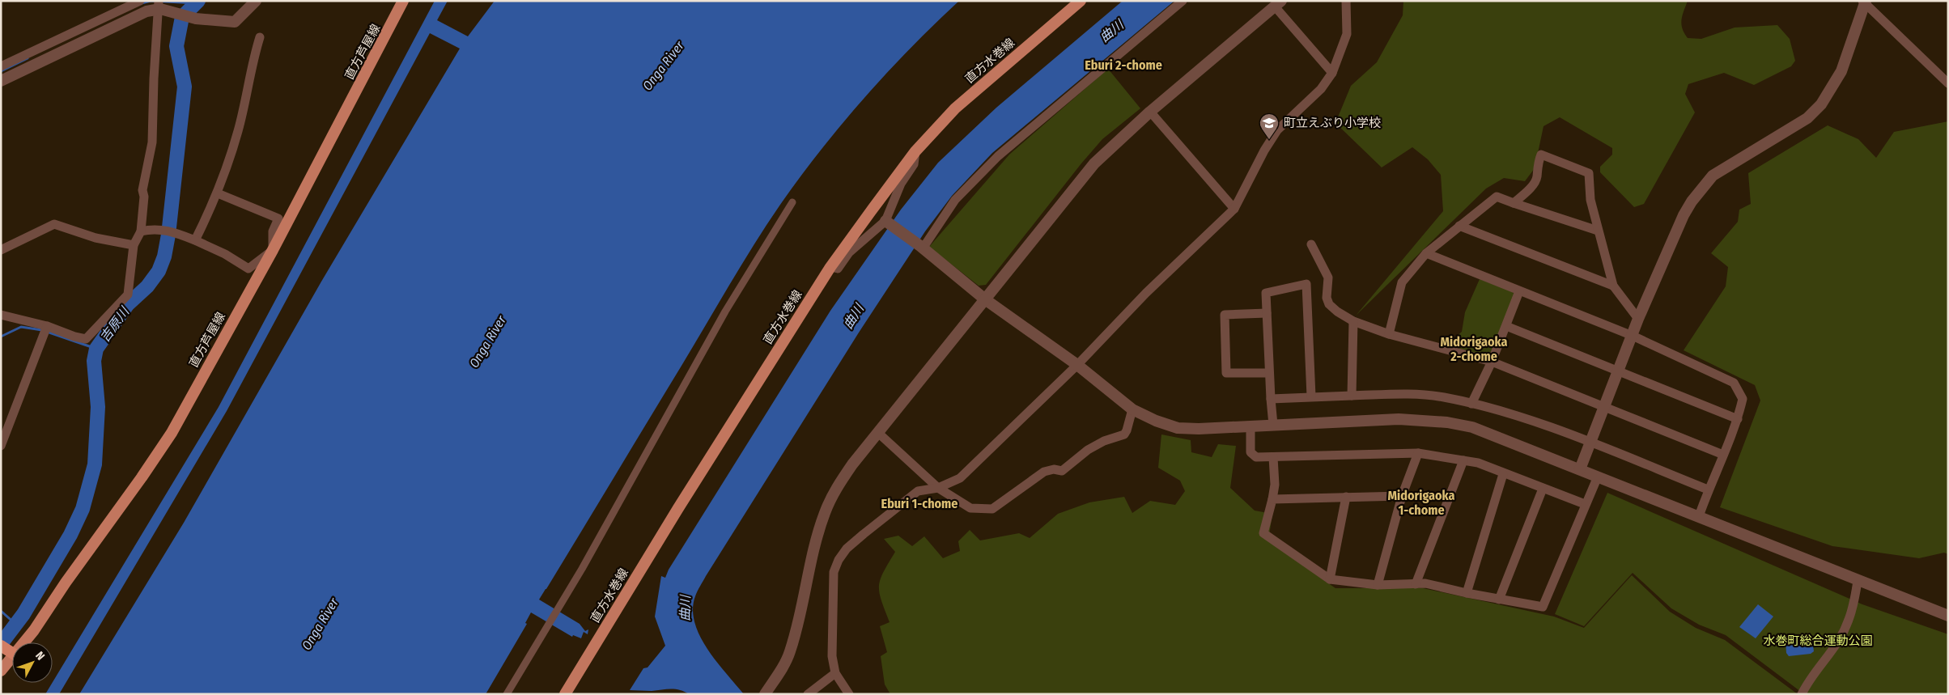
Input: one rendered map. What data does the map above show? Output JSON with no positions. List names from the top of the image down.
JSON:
{
  "streets": {
    "main road": ["直方芦屋線", "直方水巻線"]
  },
  "districts": [
    "Eburi 2-chome",
    "Midorigaoka 2-chome",
    "Midorigaoka 1-chome",
    "Eburi 1-chome"
  ],
  "water": ["曲川", "Onga River", "吉原川"],
  "parks": ["水巻町総合運動公園"],
  "places": {
    "school or university": ["町立えぶり小学校"]
  },
  "north": "top right"
}
